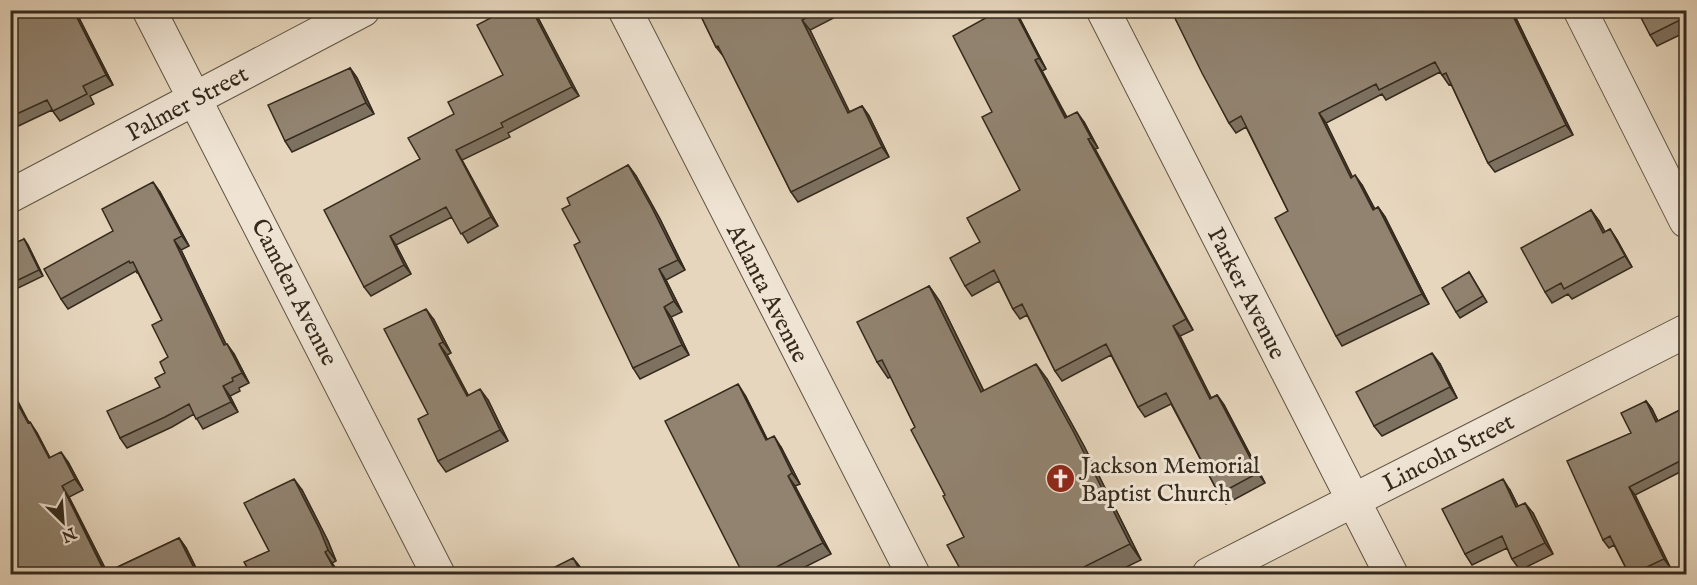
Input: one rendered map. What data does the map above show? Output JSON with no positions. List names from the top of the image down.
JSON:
{
  "streets": {
    "street": [
      "Palmer Street",
      "Camden Avenue",
      "Atlanta Avenue",
      "Parker Avenue",
      "Lincoln Street"
    ]
  },
  "crossings": [
    ["Palmer Street", "Camden Avenue"],
    ["Parker Avenue", "Lincoln Street"]
  ],
  "places": {
    "church": ["Jackson Memorial Baptist Church"]
  },
  "north": "bottom right"
}
